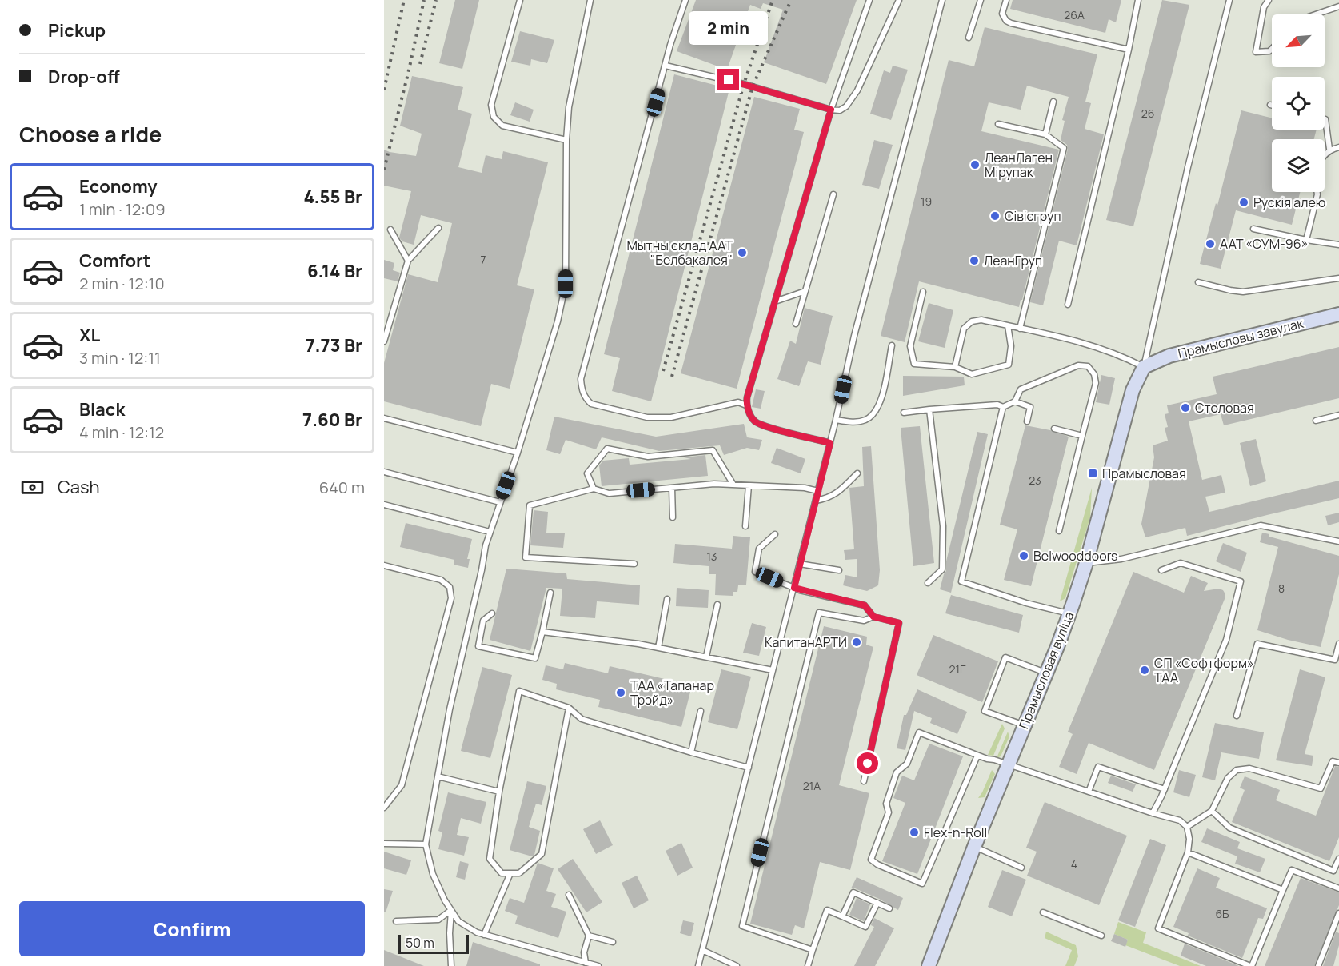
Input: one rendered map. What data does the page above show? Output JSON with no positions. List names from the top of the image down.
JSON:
{
  "streets": {
    "main road": ["Прамысловы завулак", "Прамысловая вуліца"]
  },
  "crossings": [
    ["Прамысловы завулак", "Прамысловая вуліца"]
  ],
  "places": {
    "other": [
      "ЛеанЛаген Мірупак",
      "Рускія алею",
      "Сівісгруп",
      "ААТ «СУМ-96»",
      "Мытны склад ААТ \"Белбакалея\"",
      "ЛеанГруп",
      "Столовая",
      "Belwooddoors",
      "КапитанАРТИ",
      "СП «Софтформ» ТАА",
      "ТАА «Тапанар Трэйд»",
      "Flex-n-Roll"
    ],
    "transit": ["Прамысловая"]
  },
  "house_numbers": [
    "26А",
    "26",
    "19",
    "7",
    "23",
    "13",
    "8",
    "21Г",
    "21А",
    "4",
    "6Б"
  ],
  "scale_bar": "50 m",
  "north": "bottom left",
  "page": {
    "banner": ["Pickup", "Drop-off"],
    "bubble": "2 min",
    "heading": "Choose a ride",
    "list": [
      {
        "name": "Economy",
        "note": "1 min · 12:09",
        "value": "4.55 Br"
      },
      {
        "name": "Comfort",
        "note": "2 min · 12:10",
        "value": "6.14 Br"
      },
      {
        "name": "XL",
        "note": "3 min · 12:11",
        "value": "7.73 Br"
      },
      {
        "name": "Black",
        "note": "4 min · 12:12",
        "value": "7.60 Br"
      }
    ],
    "pay": ["Cash", "640 m"],
    "buttons": "Confirm",
    "scale": "50 m"
  }
}
